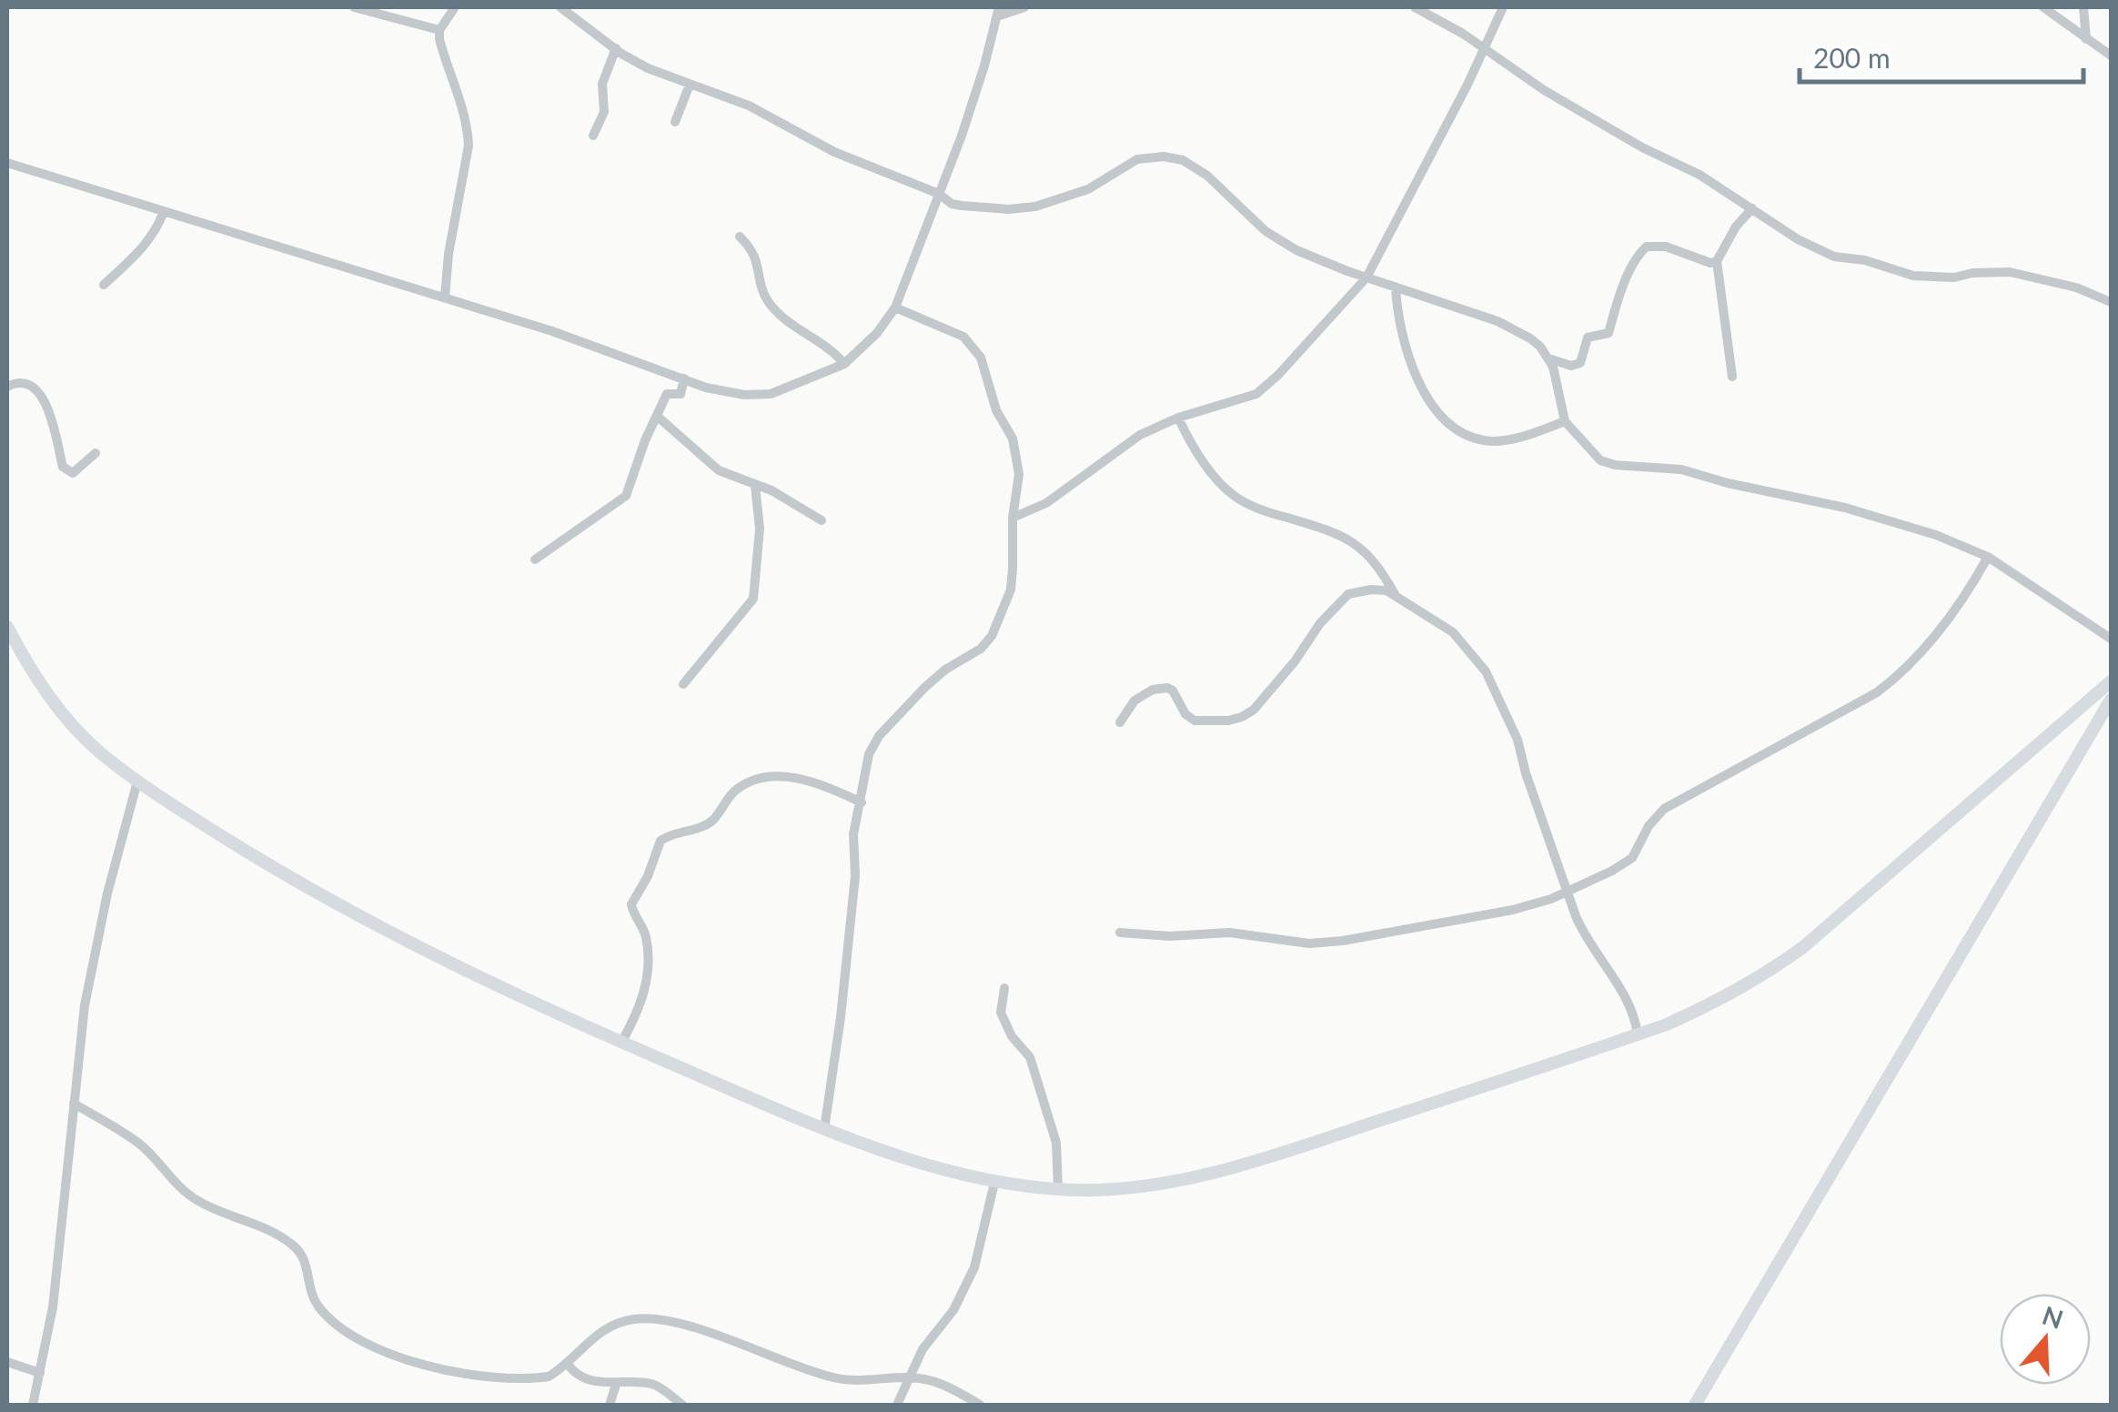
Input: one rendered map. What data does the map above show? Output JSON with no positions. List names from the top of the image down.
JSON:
{
  "scale_bar": "200 m",
  "north": "top"
}
